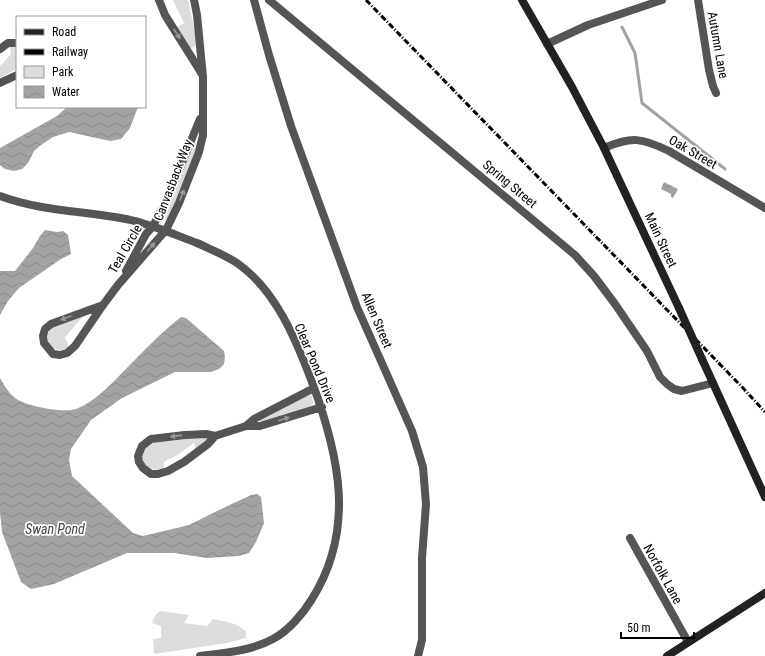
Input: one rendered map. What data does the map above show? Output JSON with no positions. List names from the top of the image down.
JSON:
{
  "streets": {
    "main road": ["Main Street"],
    "street": [
      "Autumn Lane",
      "Oak Street",
      "Canvasback Way",
      "Spring Street",
      "Teal Circle",
      "Allen Street",
      "Clear Pond Drive",
      "Norfolk Lane"
    ]
  },
  "crossings": [
    ["Oak Street", "Main Street"],
    ["Canvasback Way", "Teal Circle"],
    ["Canvasback Way", "Clear Pond Drive"],
    ["Spring Street", "Main Street"],
    ["Teal Circle", "Clear Pond Drive"]
  ],
  "water": ["Swan Pond"],
  "legend": [
    "Road",
    "Railway",
    "Park",
    "Water"
  ],
  "scale_bar": "50 m"
}
